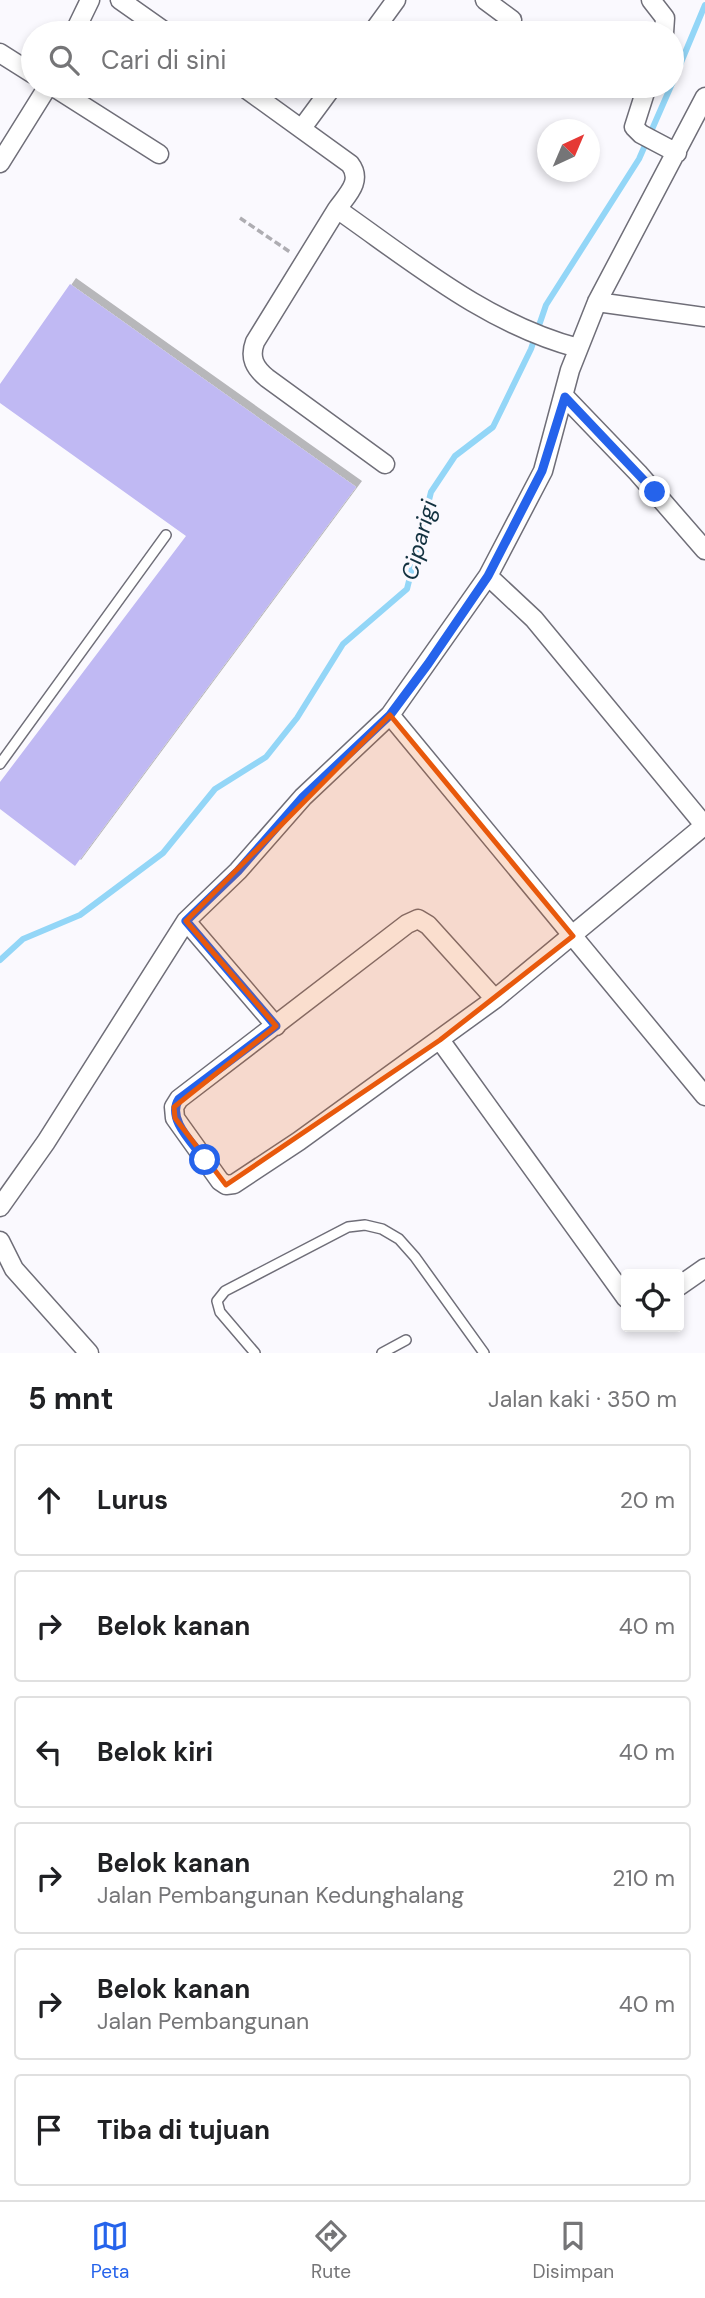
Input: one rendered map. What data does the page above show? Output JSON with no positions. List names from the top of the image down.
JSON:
{
  "water": ["Ciparigi"],
  "north": "top right",
  "page": {
    "search": "Cari di sini",
    "heading": ["5 mnt", "Jalan kaki · 350 m"],
    "list": [
      ["Lurus", "20 m"],
      ["Belok kanan", "40 m"],
      ["Belok kiri", "40 m"],
      ["Belok kanan", "Jalan Pembangunan Kedunghalang", "210 m"],
      ["Belok kanan", "Jalan Pembangunan", "40 m"],
      "Tiba di tujuan"
    ],
    "nav": ["Peta", "Rute", "Disimpan"]
  }
}
